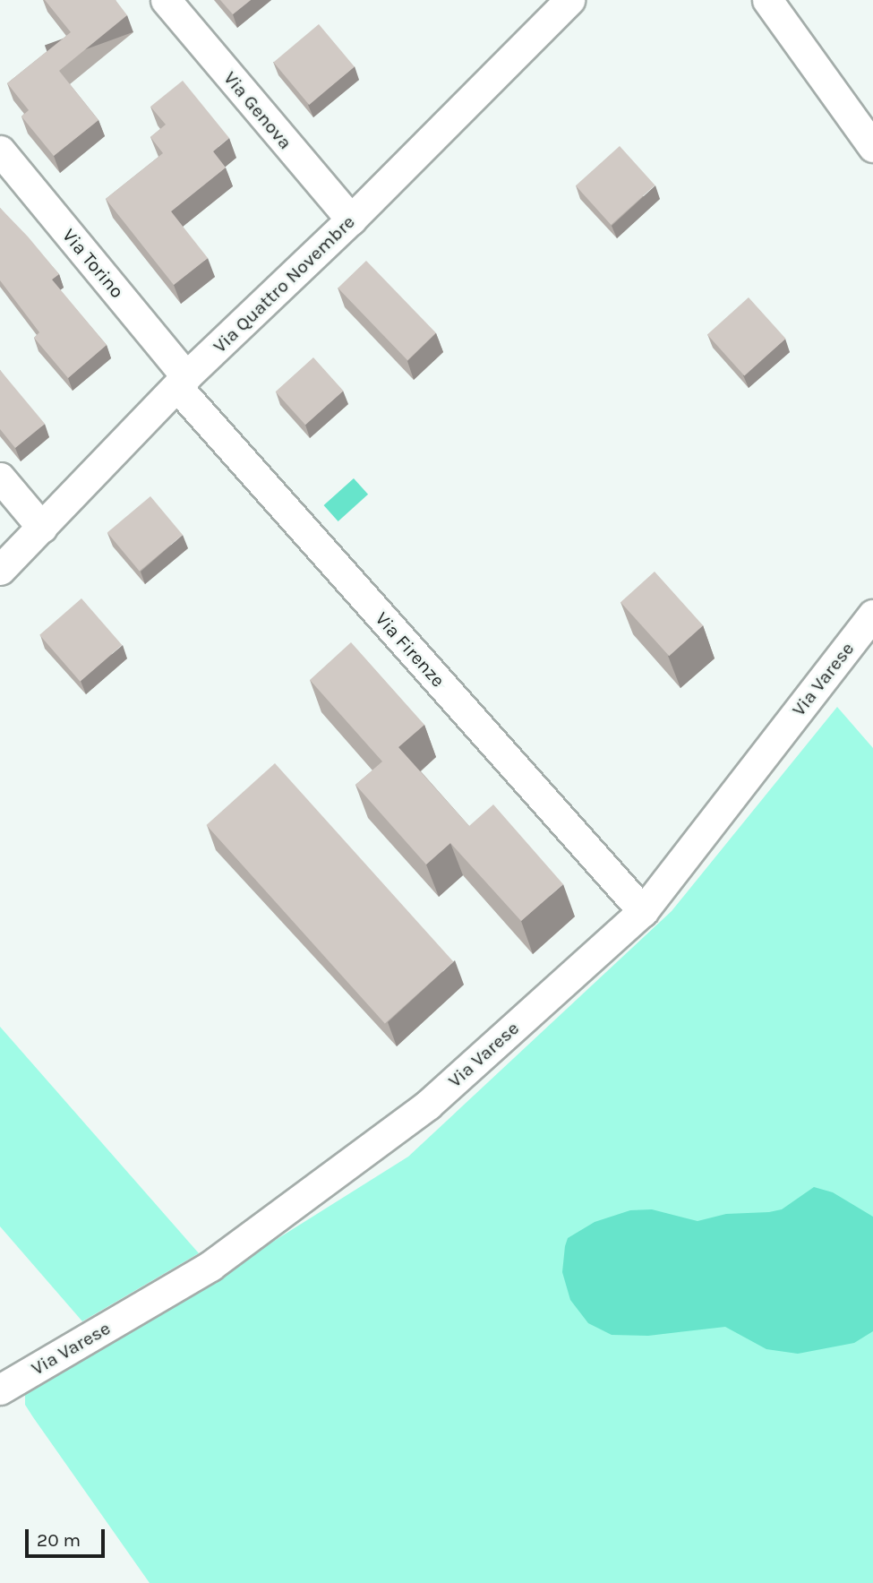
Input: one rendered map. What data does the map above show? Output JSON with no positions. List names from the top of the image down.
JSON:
{
  "streets": {
    "street": [
      "Via Genova",
      "Via Torino",
      "Via Quattro Novembre",
      "Via Firenze",
      "Via Varese"
    ]
  },
  "crossings": [
    ["Via Genova", "Via Quattro Novembre"],
    ["Via Torino", "Via Quattro Novembre"],
    ["Via Torino", "Via Firenze"],
    ["Via Quattro Novembre", "Via Firenze"],
    ["Via Firenze", "Via Varese"]
  ],
  "scale_bar": "20 m"
}
